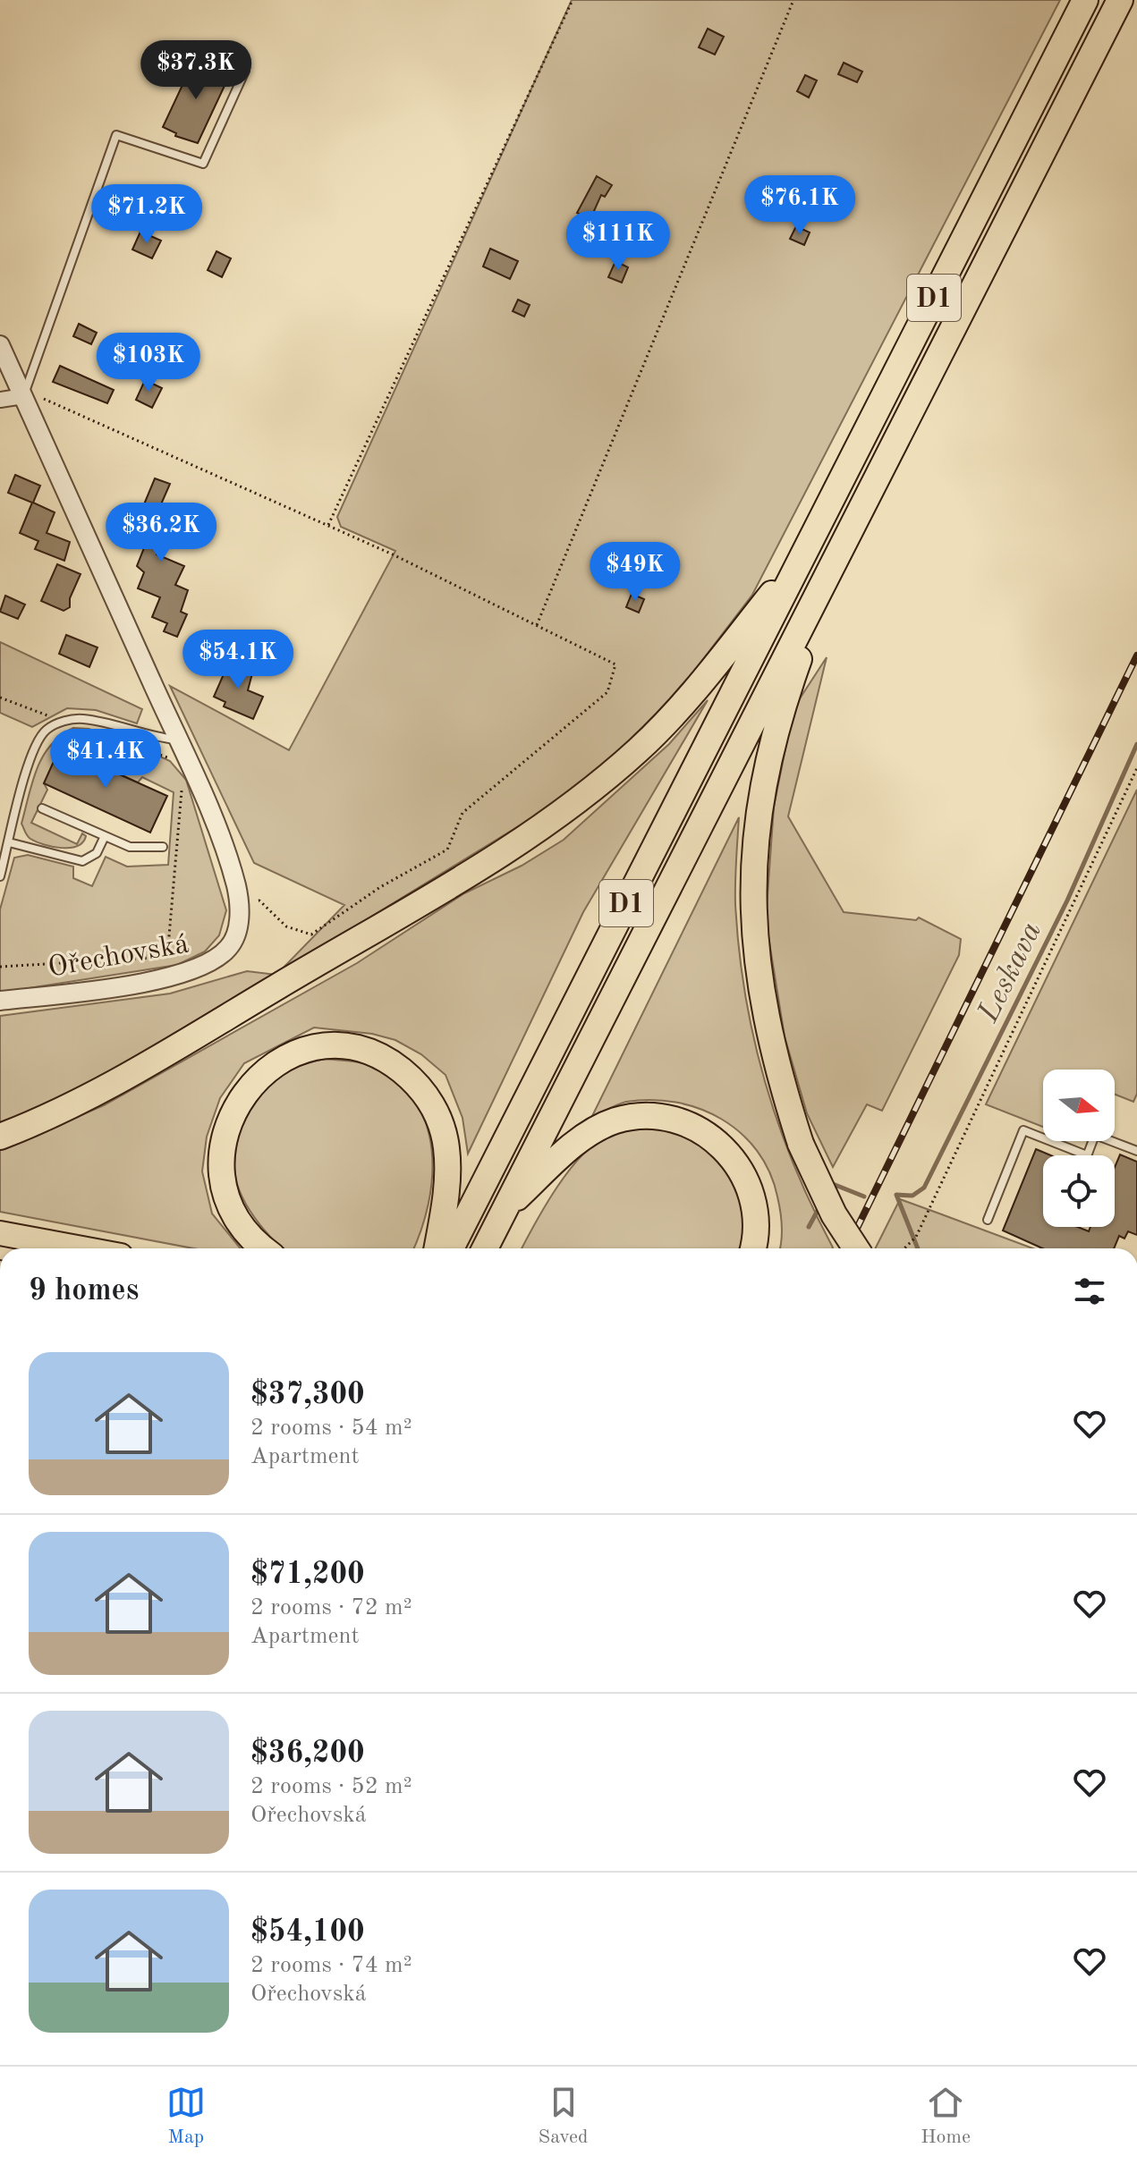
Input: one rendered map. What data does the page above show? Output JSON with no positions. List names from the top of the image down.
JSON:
{
  "streets": {
    "highway": ["D1"],
    "street": ["Ořechovská"]
  },
  "water": ["Leskava"],
  "north": "right",
  "page": {
    "price": [
      "$37.3K",
      "$76.1K",
      "$71.2K",
      "$111K",
      "$103K",
      "$36.2K",
      "$49K",
      "$54.1K",
      "$41.4K"
    ],
    "heading": "9 homes",
    "list": [
      {
        "name": "$37,300",
        "note": "2 rooms · 54 m² · Apartment"
      },
      {
        "name": "$71,200",
        "note": "2 rooms · 72 m² · Apartment"
      },
      {
        "name": "$36,200",
        "note": "2 rooms · 52 m² · Ořechovská"
      },
      {
        "name": "$54,100",
        "note": "2 rooms · 74 m² · Ořechovská"
      }
    ],
    "tabs": ["Map", "Saved", "Home"]
  }
}
